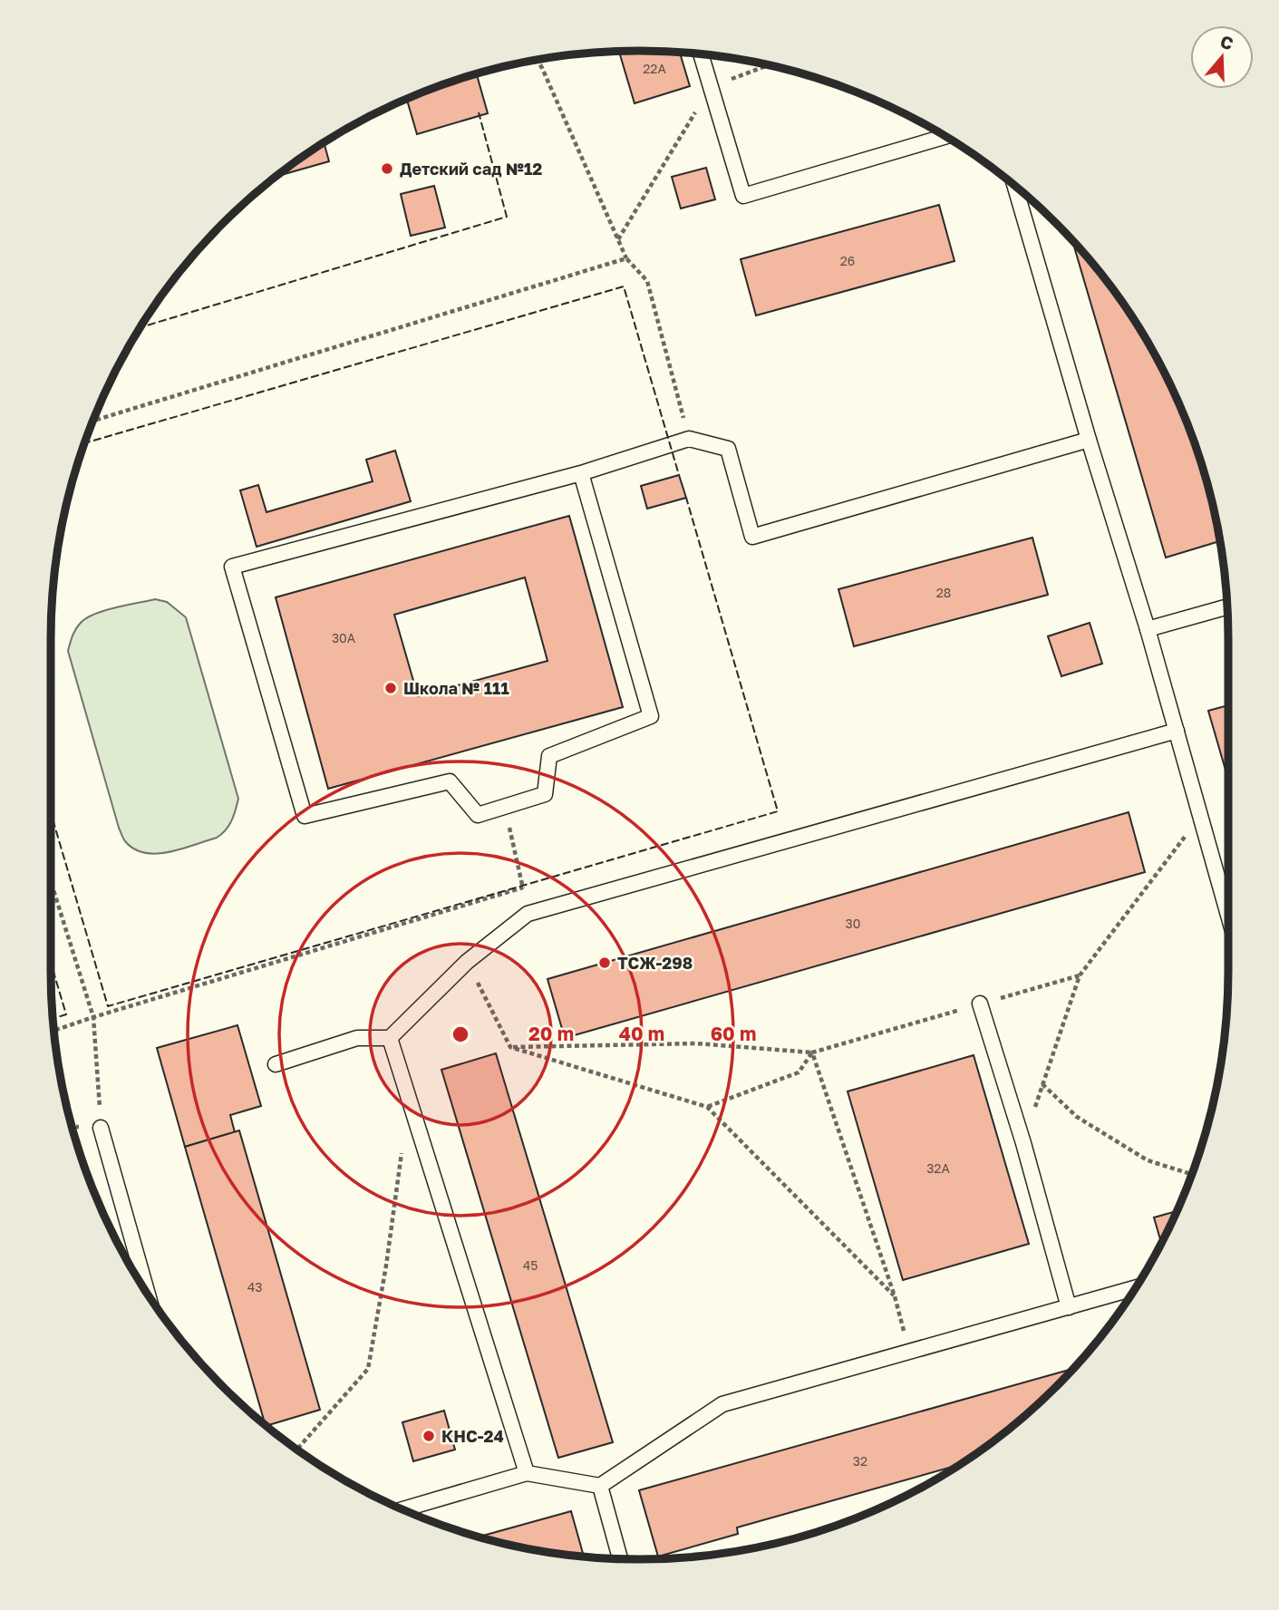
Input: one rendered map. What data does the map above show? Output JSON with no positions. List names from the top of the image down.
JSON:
{
  "places": [
    "Детский сад №12",
    "Школа № 111",
    "ТСЖ-298",
    "КНС-24"
  ],
  "house_numbers": [
    "22А",
    "26",
    "28",
    "30А",
    "30",
    "32А",
    "45",
    "43",
    "32"
  ],
  "north": "top",
  "rings": ["20 m", "40 m", "60 m"]
}
